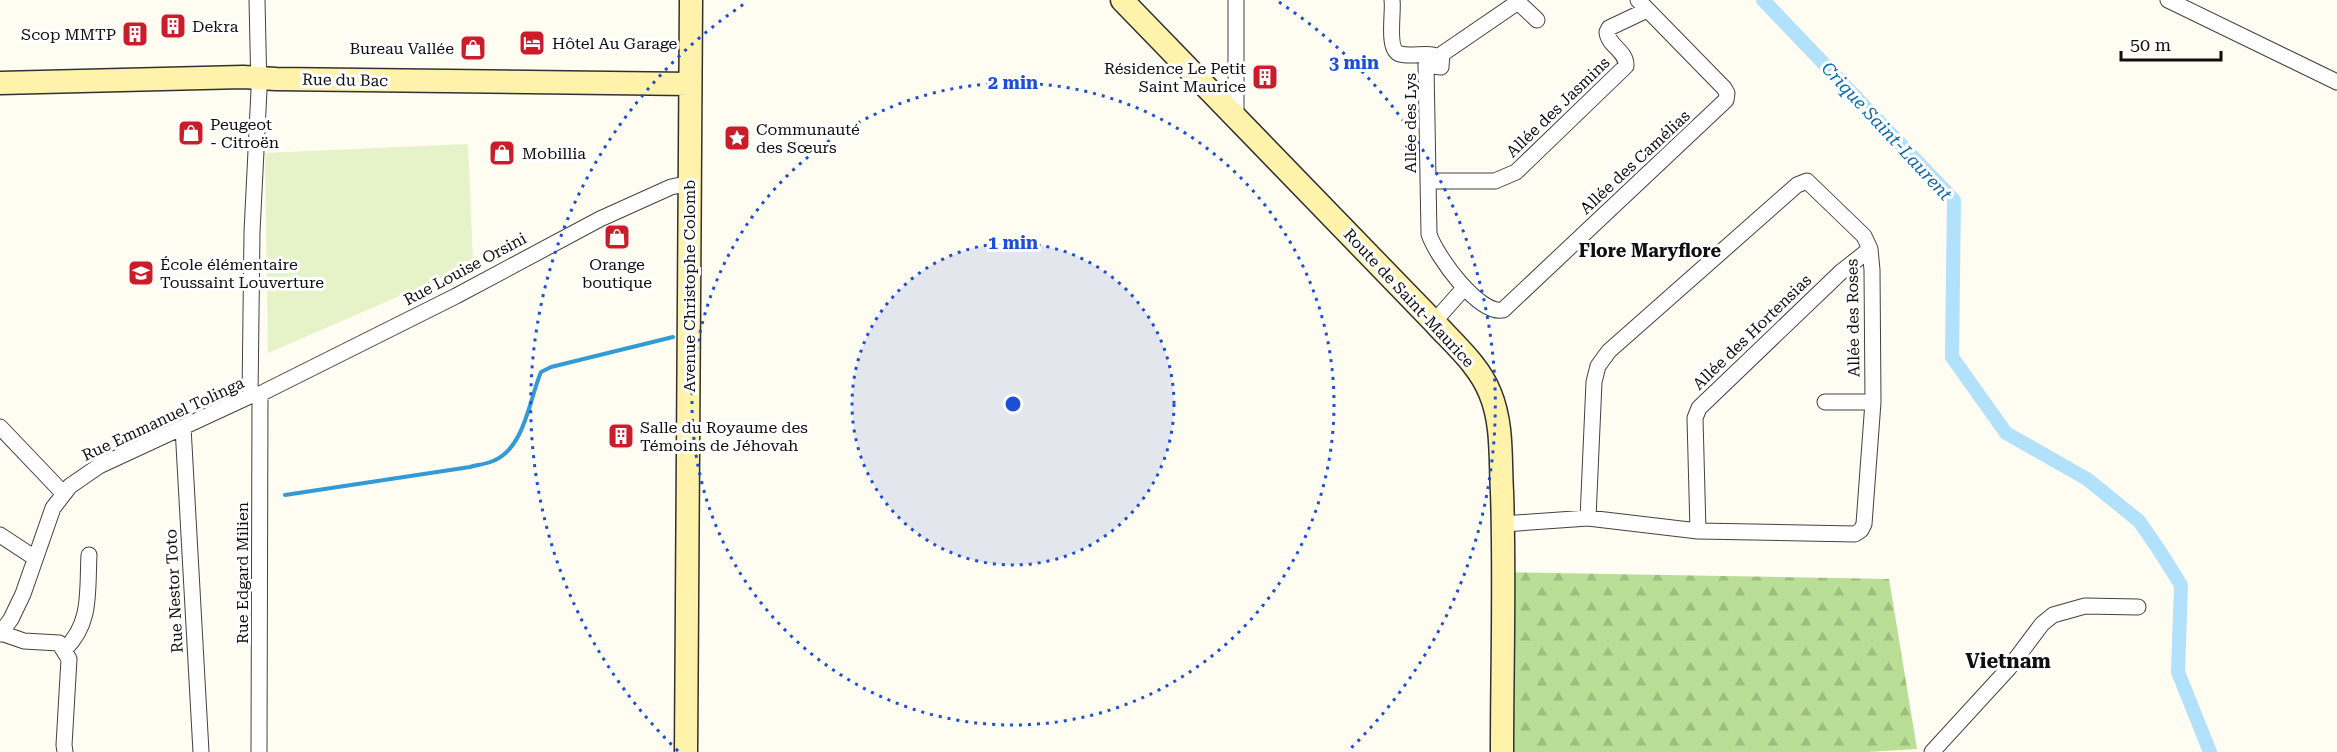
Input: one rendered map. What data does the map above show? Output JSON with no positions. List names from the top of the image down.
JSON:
{
  "streets": {
    "street": [
      "Rue du Bac",
      "Allée des Jasmins",
      "Allée des Lys",
      "Allée des Camélias",
      "Rue Louise Orsini",
      "Avenue Christophe Colomb",
      "Route de Saint-Maurice",
      "Allée des Roses",
      "Allée des Hortensias",
      "Rue Emmanuel Tolinga",
      "Rue Edgard Milien",
      "Rue Nestor Toto"
    ]
  },
  "crossings": [
    ["Rue du Bac", "Avenue Christophe Colomb"],
    ["Rue du Bac", "Rue Edgard Milien"],
    ["Allée des Jasmins", "Allée des Lys"],
    ["Allée des Jasmins", "Allée des Camélias"],
    ["Allée des Lys", "Allée des Camélias"],
    ["Rue Louise Orsini", "Avenue Christophe Colomb"],
    ["Rue Louise Orsini", "Rue Emmanuel Tolinga"],
    ["Rue Louise Orsini", "Rue Edgard Milien"],
    ["Route de Saint-Maurice", "Allée des Roses"],
    ["Allée des Roses", "Allée des Hortensias"],
    ["Rue Emmanuel Tolinga", "Rue Edgard Milien"],
    ["Rue Emmanuel Tolinga", "Rue Nestor Toto"]
  ],
  "districts": ["Flore Maryflore", "Vietnam"],
  "water": ["Crique Saint-Laurent"],
  "places": {
    "building": [
      "Dekra",
      "Scop MMTP",
      "Résidence Le Petit Saint Maurice",
      "Salle du Royaume des Témoins de Jéhovah"
    ],
    "hotel": ["Hôtel Au Garage"],
    "shop": [
      "Bureau Vallée",
      "Peugeot - Citroën",
      "Mobillia",
      "Orange boutique"
    ],
    "place": ["Communauté des Sœurs"],
    "school or university": ["École élémentaire Toussaint Louverture"]
  },
  "scale_bar": "50 m",
  "rings": ["3 min", "2 min", "1 min"]
}
